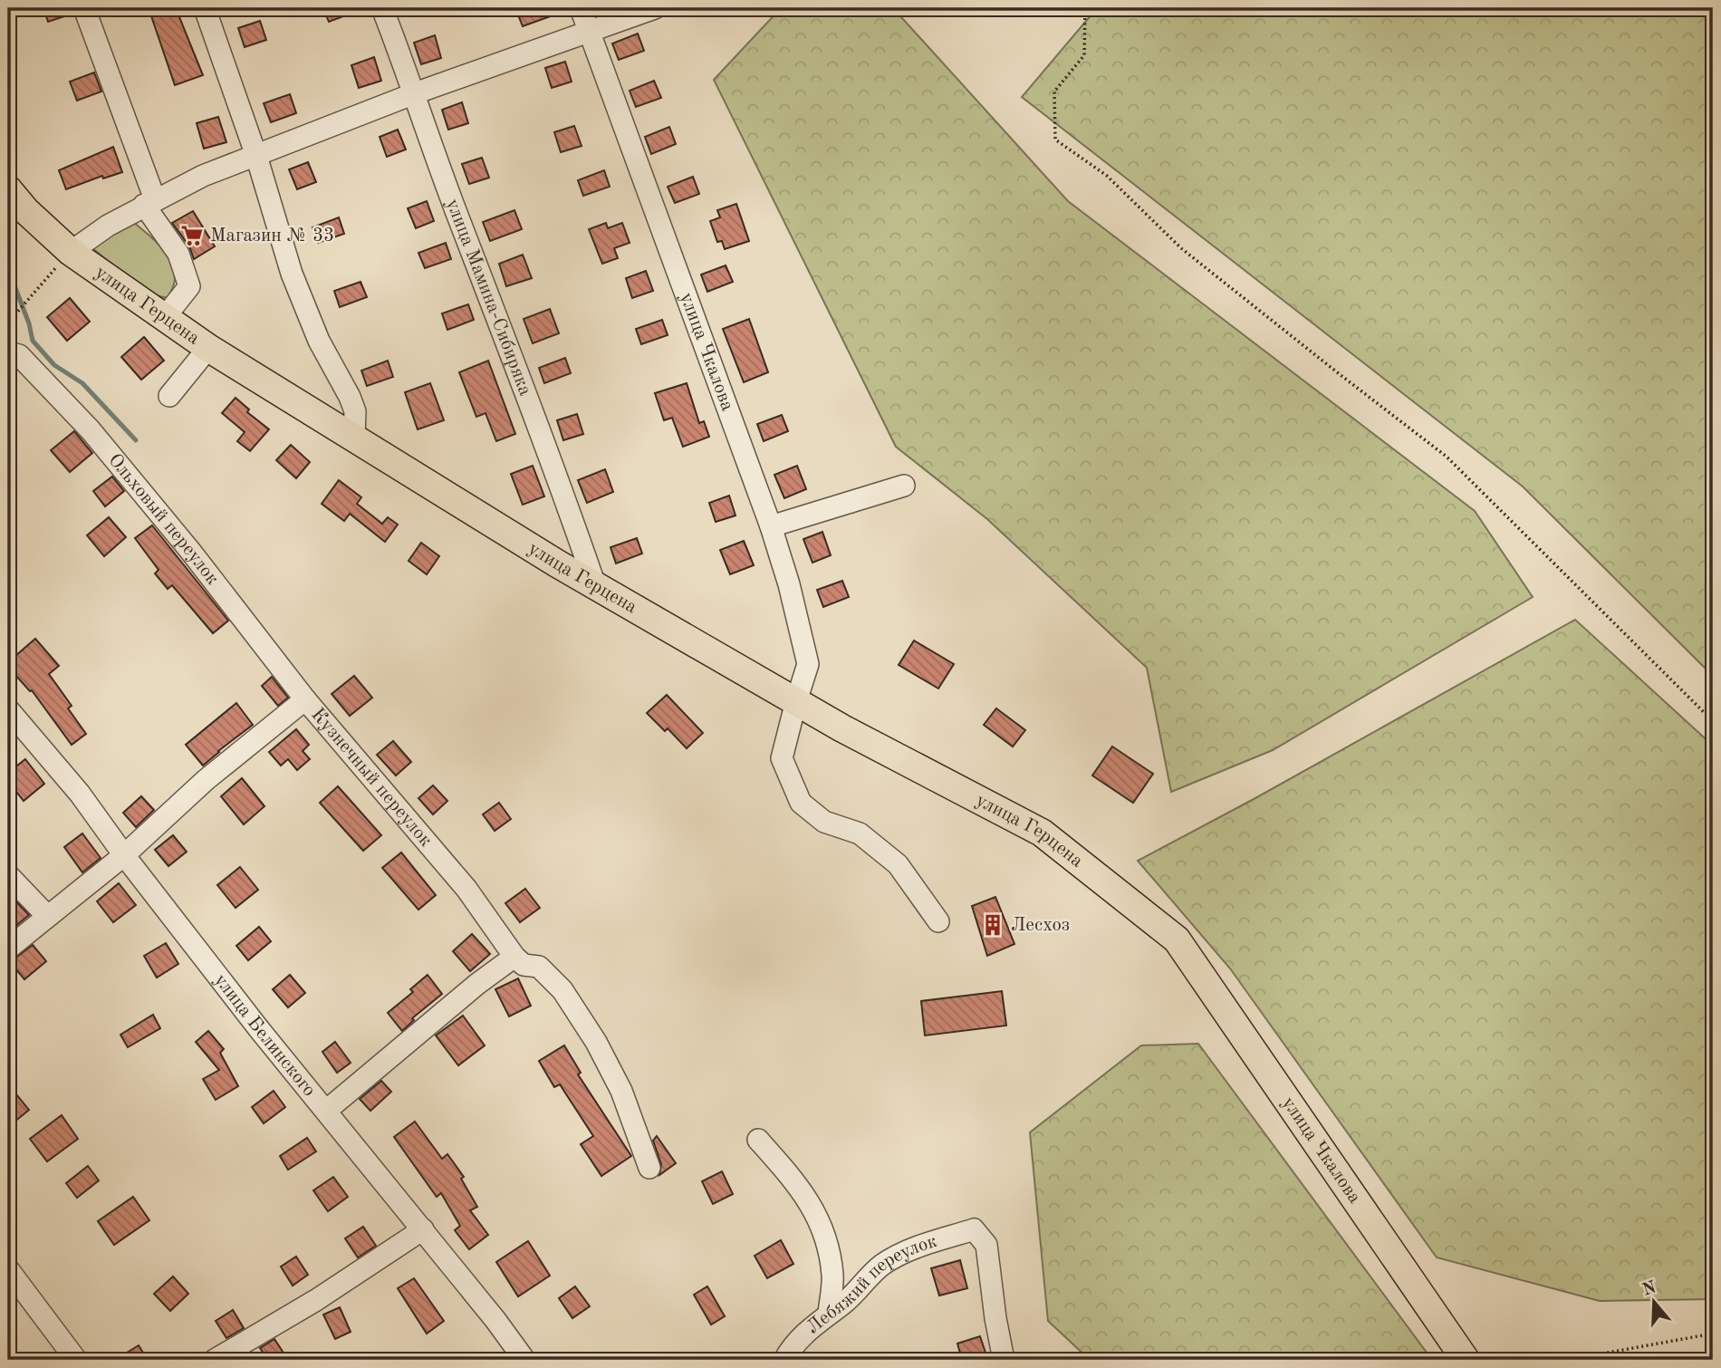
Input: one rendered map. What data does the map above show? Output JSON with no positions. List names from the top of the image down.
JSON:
{
  "streets": {
    "main road": ["улица Герцена", "улица Чкалова"],
    "street": [
      "улица Мамина-Сибиряка",
      "Ольховый переулок",
      "Кузнечный переулок",
      "улица Белинского",
      "Лебяжий переулок"
    ]
  },
  "crossings": [
    ["улица Мамина-Сибиряка", "улица Герцена"],
    ["улица Герцена", "улица Чкалова"],
    ["Ольховый переулок", "Кузнечный переулок"],
    ["Кузнечный переулок", "улица Белинского"]
  ],
  "places": {
    "supermarket": ["Магазин № 33"],
    "building": ["Лесхоз"]
  },
  "north": "top"
}
